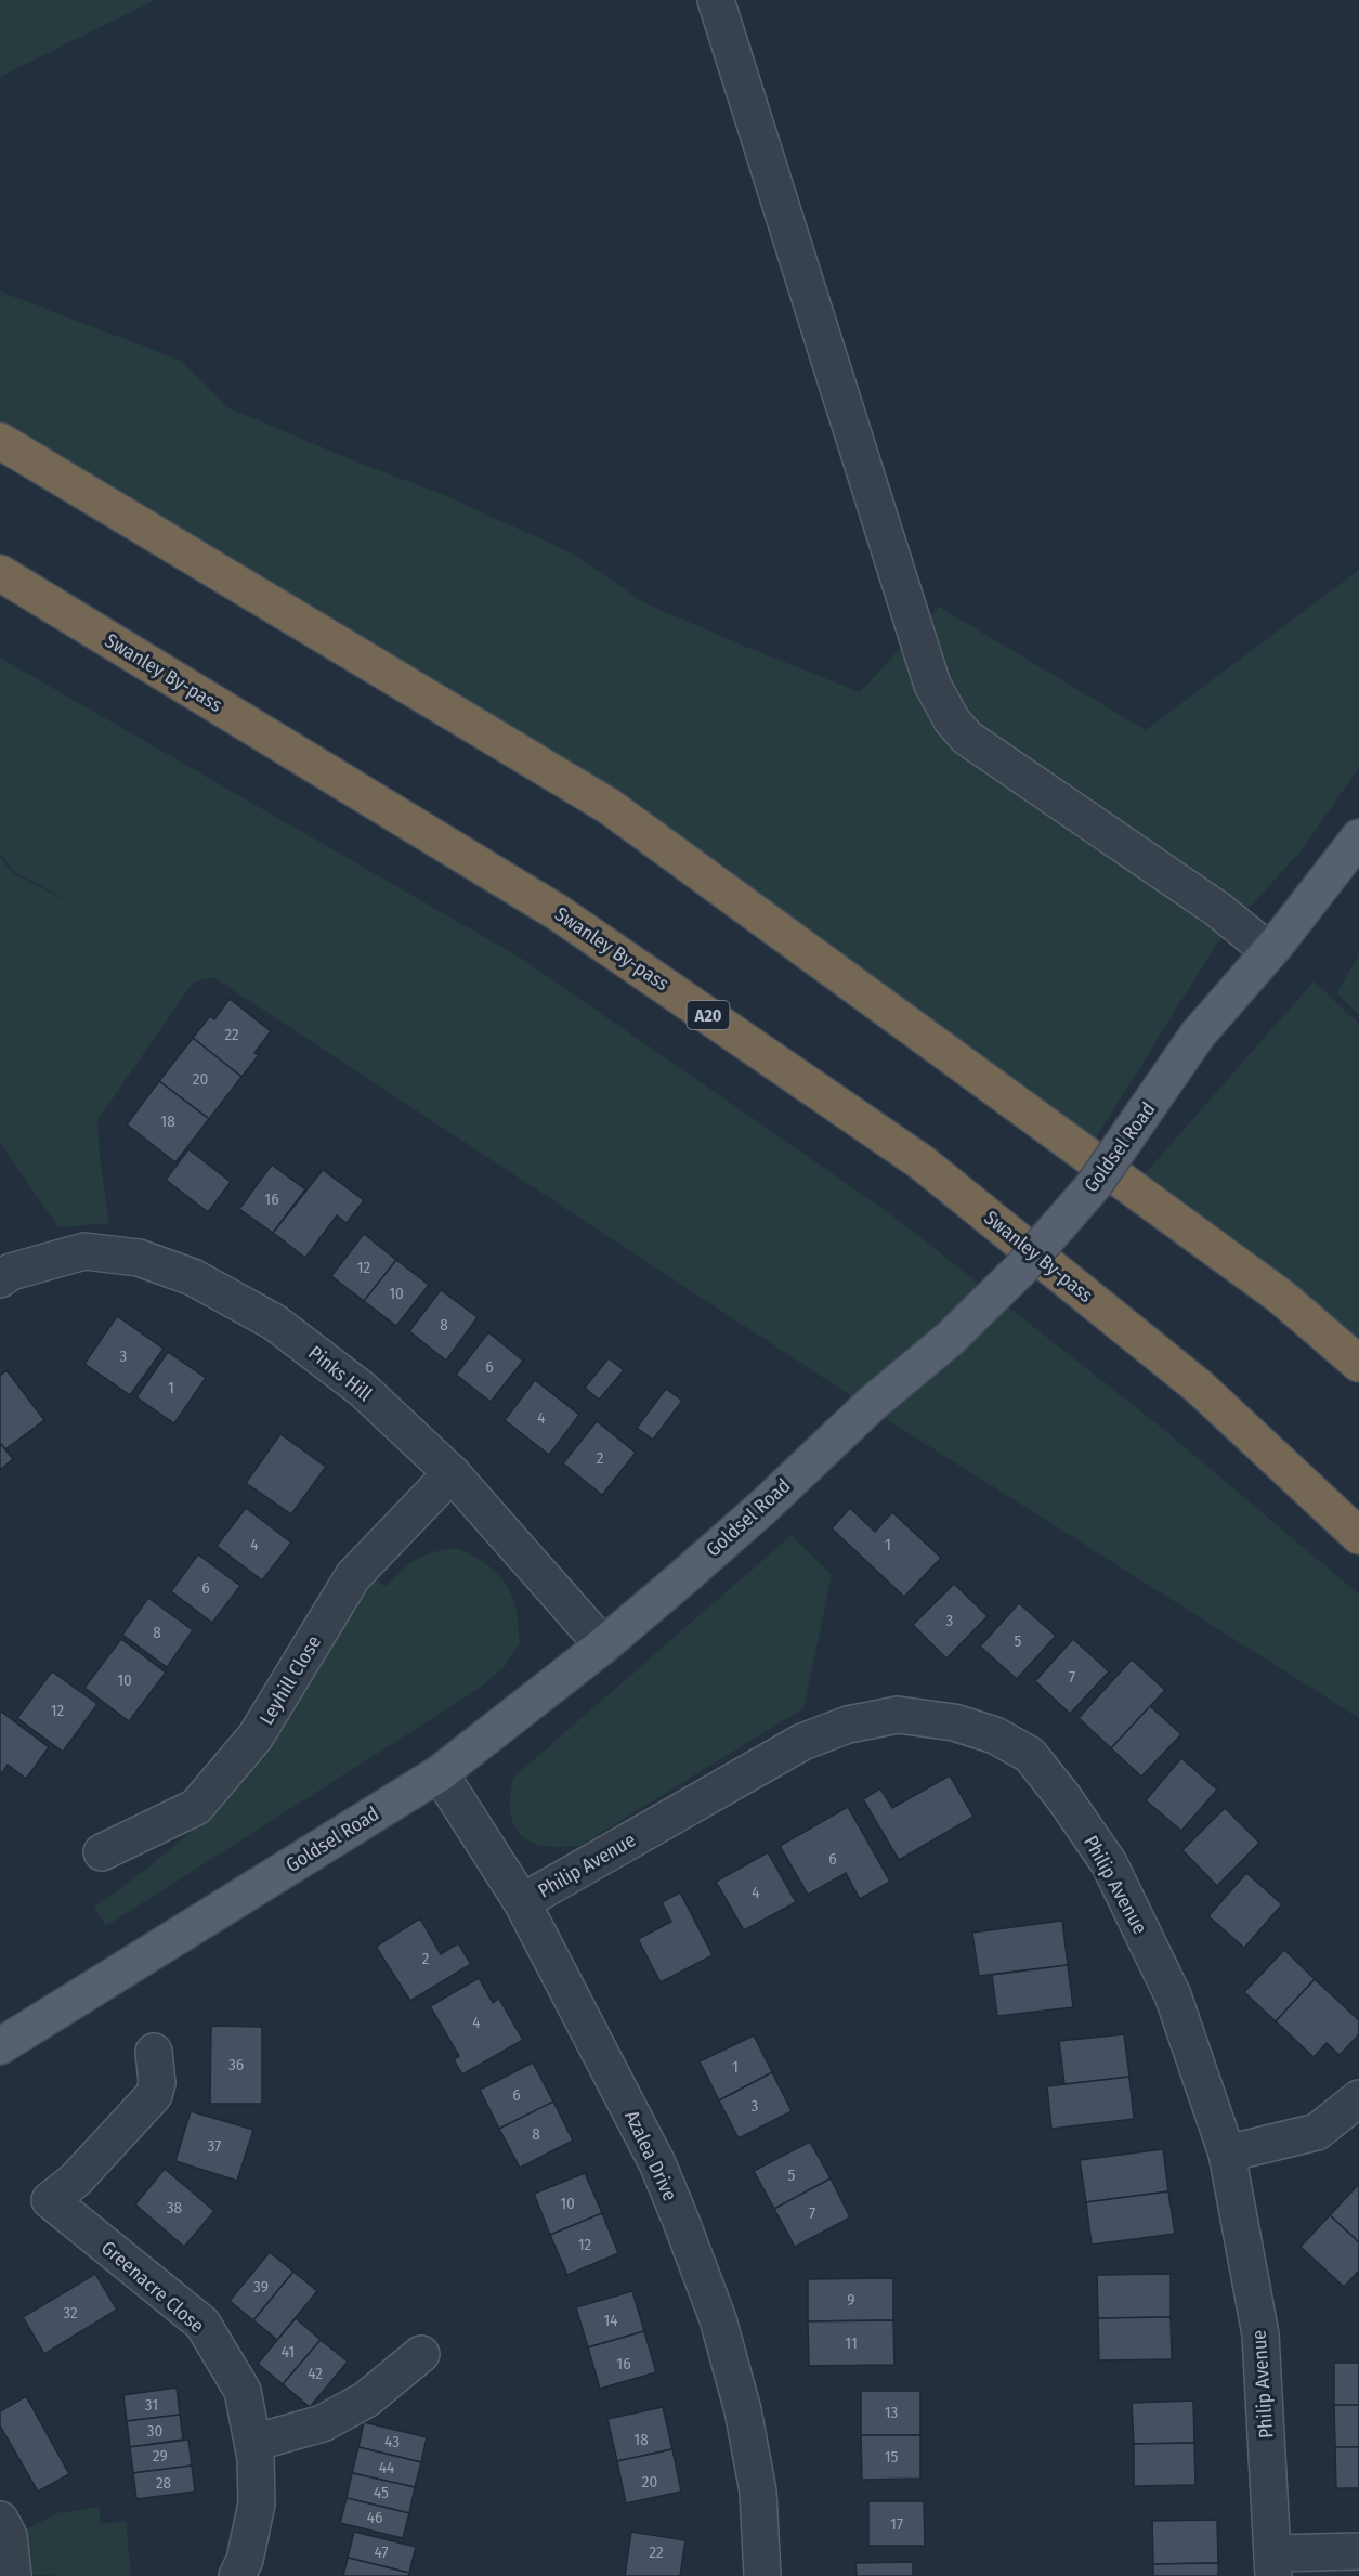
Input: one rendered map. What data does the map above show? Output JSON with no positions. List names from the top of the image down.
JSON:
{
  "streets": {
    "highway": ["Swanley By-pass", "A20"],
    "main road": ["Goldsel Road"],
    "street": [
      "Pinks Hill",
      "Leyhill Close",
      "Philip Avenue",
      "Azalea Drive",
      "Greenacre Close"
    ]
  },
  "crossings": [
    ["Goldsel Road", "Pinks Hill"],
    ["Goldsel Road", "Azalea Drive"],
    ["Pinks Hill", "Leyhill Close"],
    ["Philip Avenue", "Azalea Drive"]
  ],
  "house_numbers": [
    "22",
    "20",
    "18",
    "16",
    "12",
    "10",
    "8",
    "3",
    "6",
    "1",
    "4",
    "2",
    "4",
    "1",
    "6",
    "3",
    "8",
    "5",
    "7",
    "10",
    "12",
    "6",
    "4",
    "2",
    "4",
    "36",
    "1",
    "6",
    "3",
    "8",
    "37",
    "5",
    "10",
    "38",
    "7",
    "12",
    "39",
    "9",
    "32",
    "14",
    "11",
    "41",
    "16",
    "42",
    "31",
    "13",
    "30",
    "18",
    "43",
    "29",
    "15",
    "44",
    "20",
    "28",
    "45",
    "46",
    "17",
    "47",
    "22"
  ]
}
